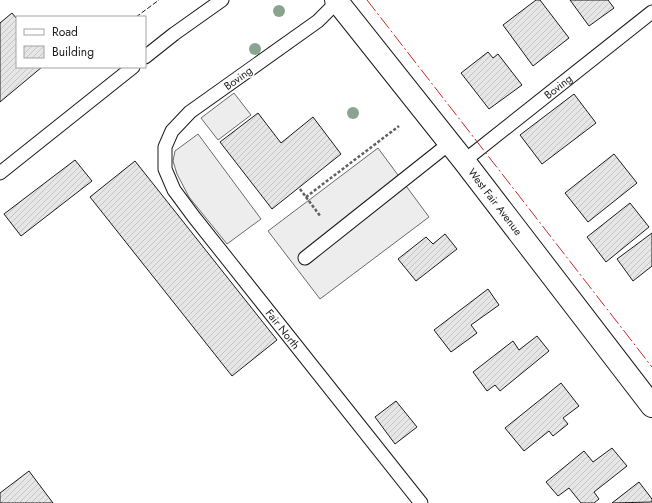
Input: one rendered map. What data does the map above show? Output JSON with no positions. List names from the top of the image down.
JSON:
{
  "streets": {
    "main road": ["West Fair Avenue"],
    "lane": ["Boving", "Fair North"]
  },
  "crossings": [
    ["Boving", "West Fair Avenue"],
    ["Boving", "Fair North"]
  ],
  "legend": ["Road", "Building"]
}
